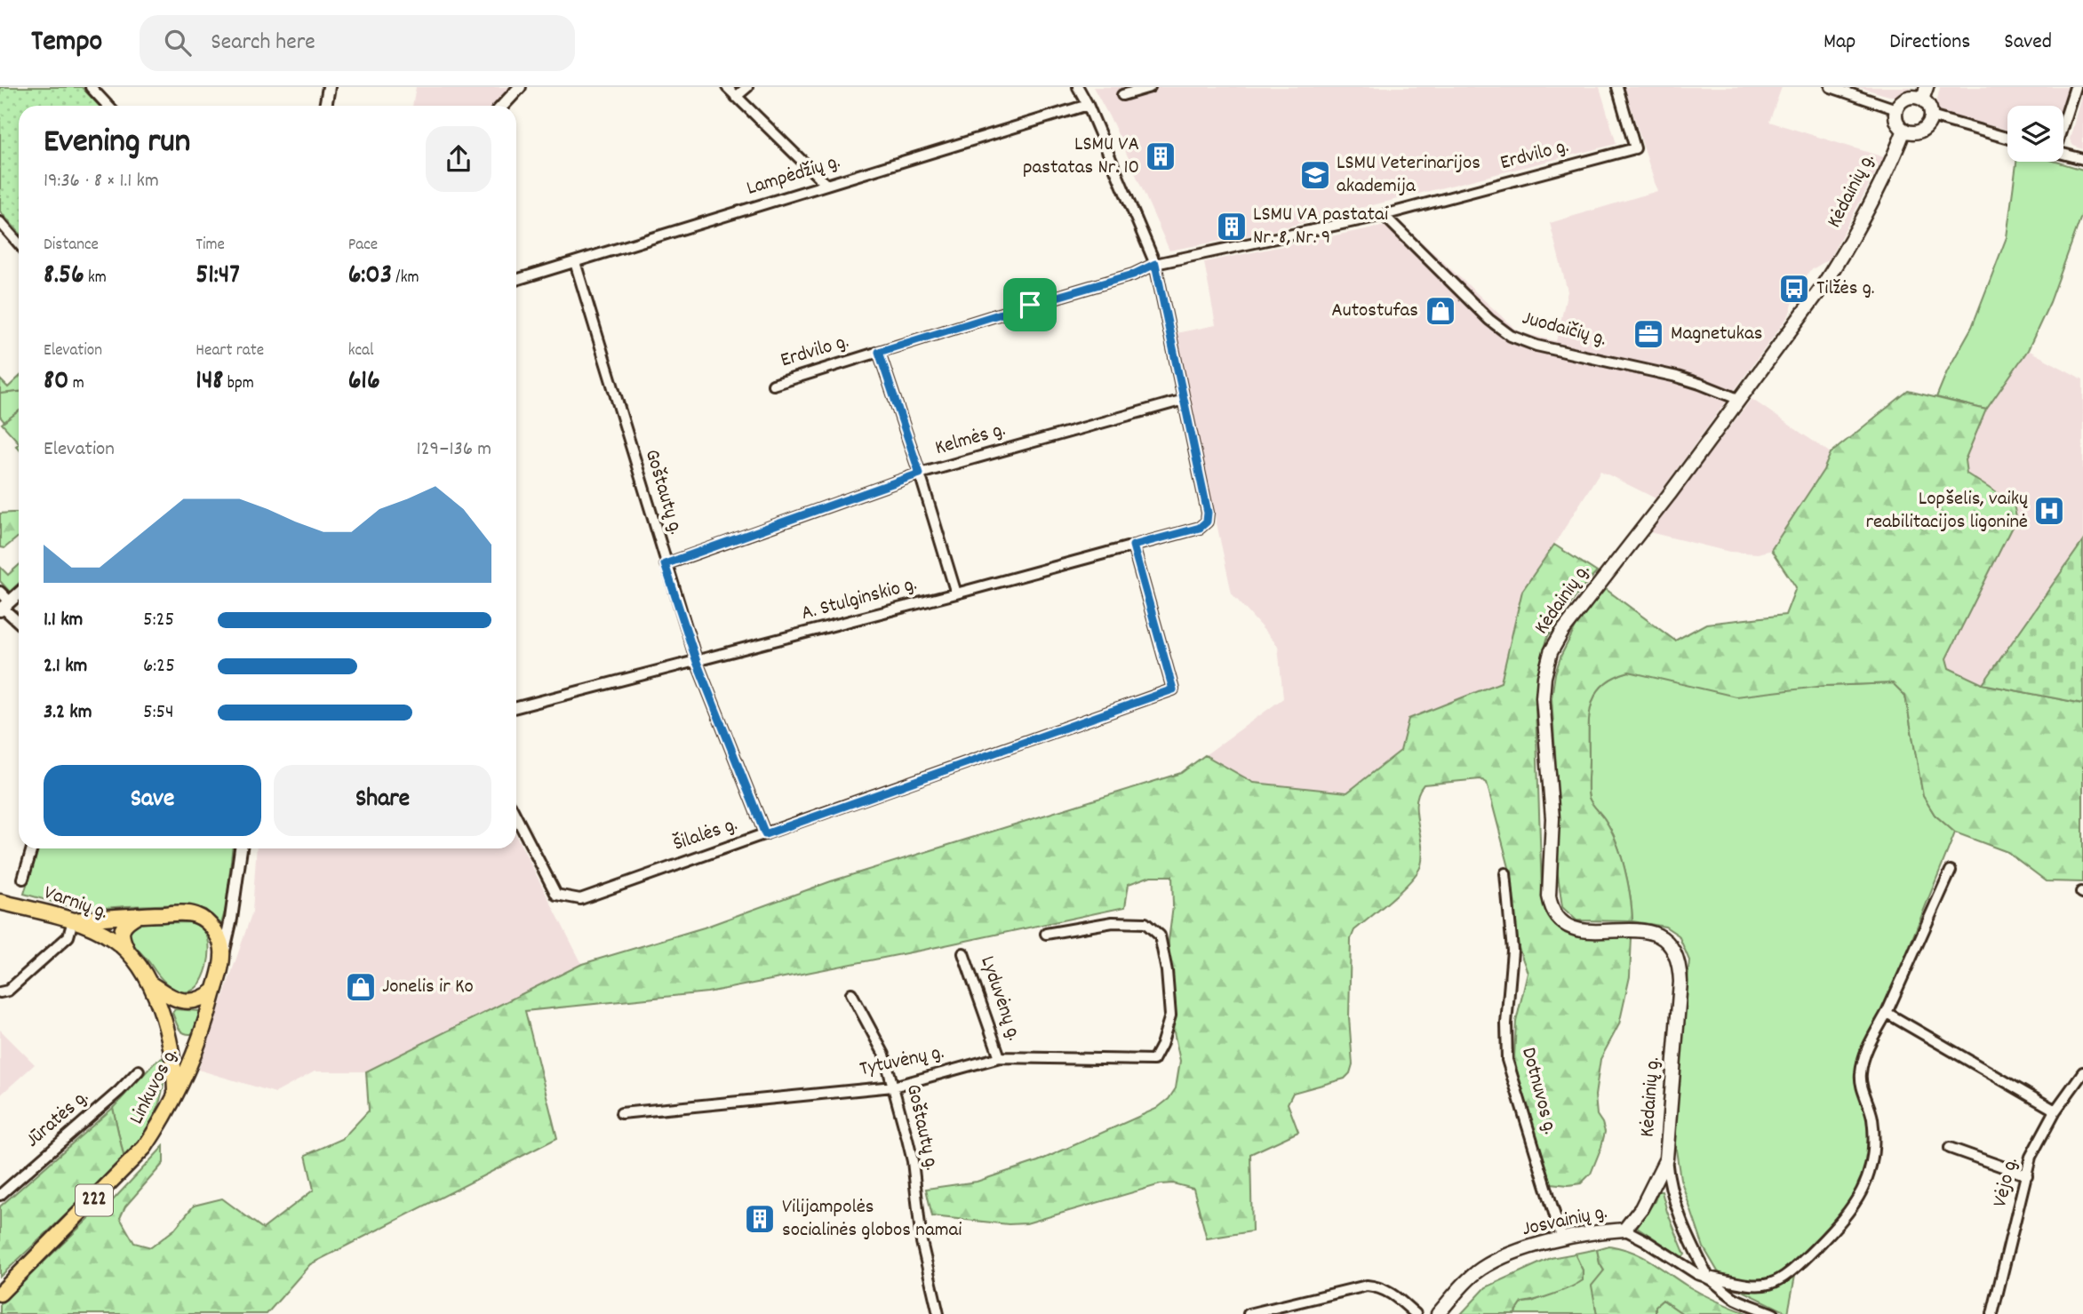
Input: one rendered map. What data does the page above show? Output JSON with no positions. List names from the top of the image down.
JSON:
{
  "streets": {
    "main road": [
      "Kėdainių g.",
      "Varnių g.",
      "Linkuvos g.",
      "222",
      "Josvainių g."
    ],
    "street": [
      "Erdvilo g.",
      "Lampėdžių g.",
      "Juodaičių g.",
      "Kelmės g.",
      "Goštautų g.",
      "A. Stulginskio g.",
      "Šilalės g.",
      "Lyduvėnų g.",
      "Tytuvėnų g.",
      "Dotnuvos g.",
      "Jūratės g.",
      "Vėjo g."
    ]
  },
  "crossings": [
    ["Erdvilo g.", "Juodaičių g."],
    ["Lampėdžių g.", "Goštautų g."],
    ["Kėdainių g.", "Juodaičių g."],
    ["Kelmės g.", "Goštautų g."],
    ["Kelmės g.", "A. Stulginskio g."],
    ["Goštautų g.", "A. Stulginskio g."],
    ["Goštautų g.", "Šilalės g."],
    ["Goštautų g.", "Tytuvėnų g."],
    ["A. Stulginskio g.", "Šilalės g."],
    ["Varnių g.", "Linkuvos g."],
    ["Lyduvėnų g.", "Tytuvėnų g."],
    ["Dotnuvos g.", "Josvainių g."]
  ],
  "places": {
    "building": ["LSMU VA pastatas Nr. 10", "LSMU VA pastatai Nr. 8, Nr. 9", "Vilijampolės socialinės globos namai"],
    "school or university": ["LSMU Veterinarijos akademija"],
    "bus stop": ["Tilžės g."],
    "shop": ["Autostufas", "Jonelis ir Ko"],
    "office": ["Magnetukas"],
    "hospital": ["Lopšelis, vaikų reabilitacijos ligoninė"]
  },
  "page": {
    "header": "Tempo",
    "search": "Search here",
    "nav": ["Map", "Directions", "Saved"],
    "heading": ["Evening run", "19:36 · 8 × 1.1 km"],
    "stats": [
      ["Distance", "8.56 km"],
      ["Time", "51:47"],
      ["Pace", "6:03 /km"],
      ["Elevation", "80 m"],
      ["Heart rate", "148 bpm"],
      ["kcal", "616"]
    ],
    "chart": ["Elevation", "129–136 m"],
    "list": [
      {
        "name": "1.1 km",
        "note": "5:25"
      },
      {
        "name": "2.1 km",
        "note": "6:25"
      },
      {
        "name": "3.2 km",
        "note": "5:54"
      }
    ],
    "buttons": ["Save", "Share"]
  }
}
